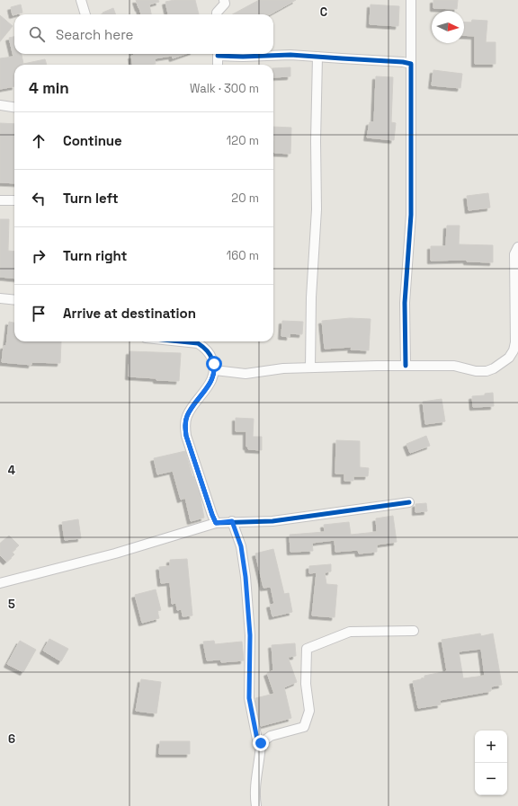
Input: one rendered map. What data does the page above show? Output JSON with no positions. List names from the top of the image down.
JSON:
{
  "north": "right",
  "page": {
    "search": "Search here",
    "heading": ["4 min", "Walk · 300 m"],
    "list": [
      ["Continue", "120 m"],
      ["Turn left", "20 m"],
      ["Turn right", "160 m"],
      "Arrive at destination"
    ],
    "map_buttons": ["+", "−"]
  },
  "grid": {
    "columns": ["C"],
    "rows": ["4", "5", "6"]
  }
}
